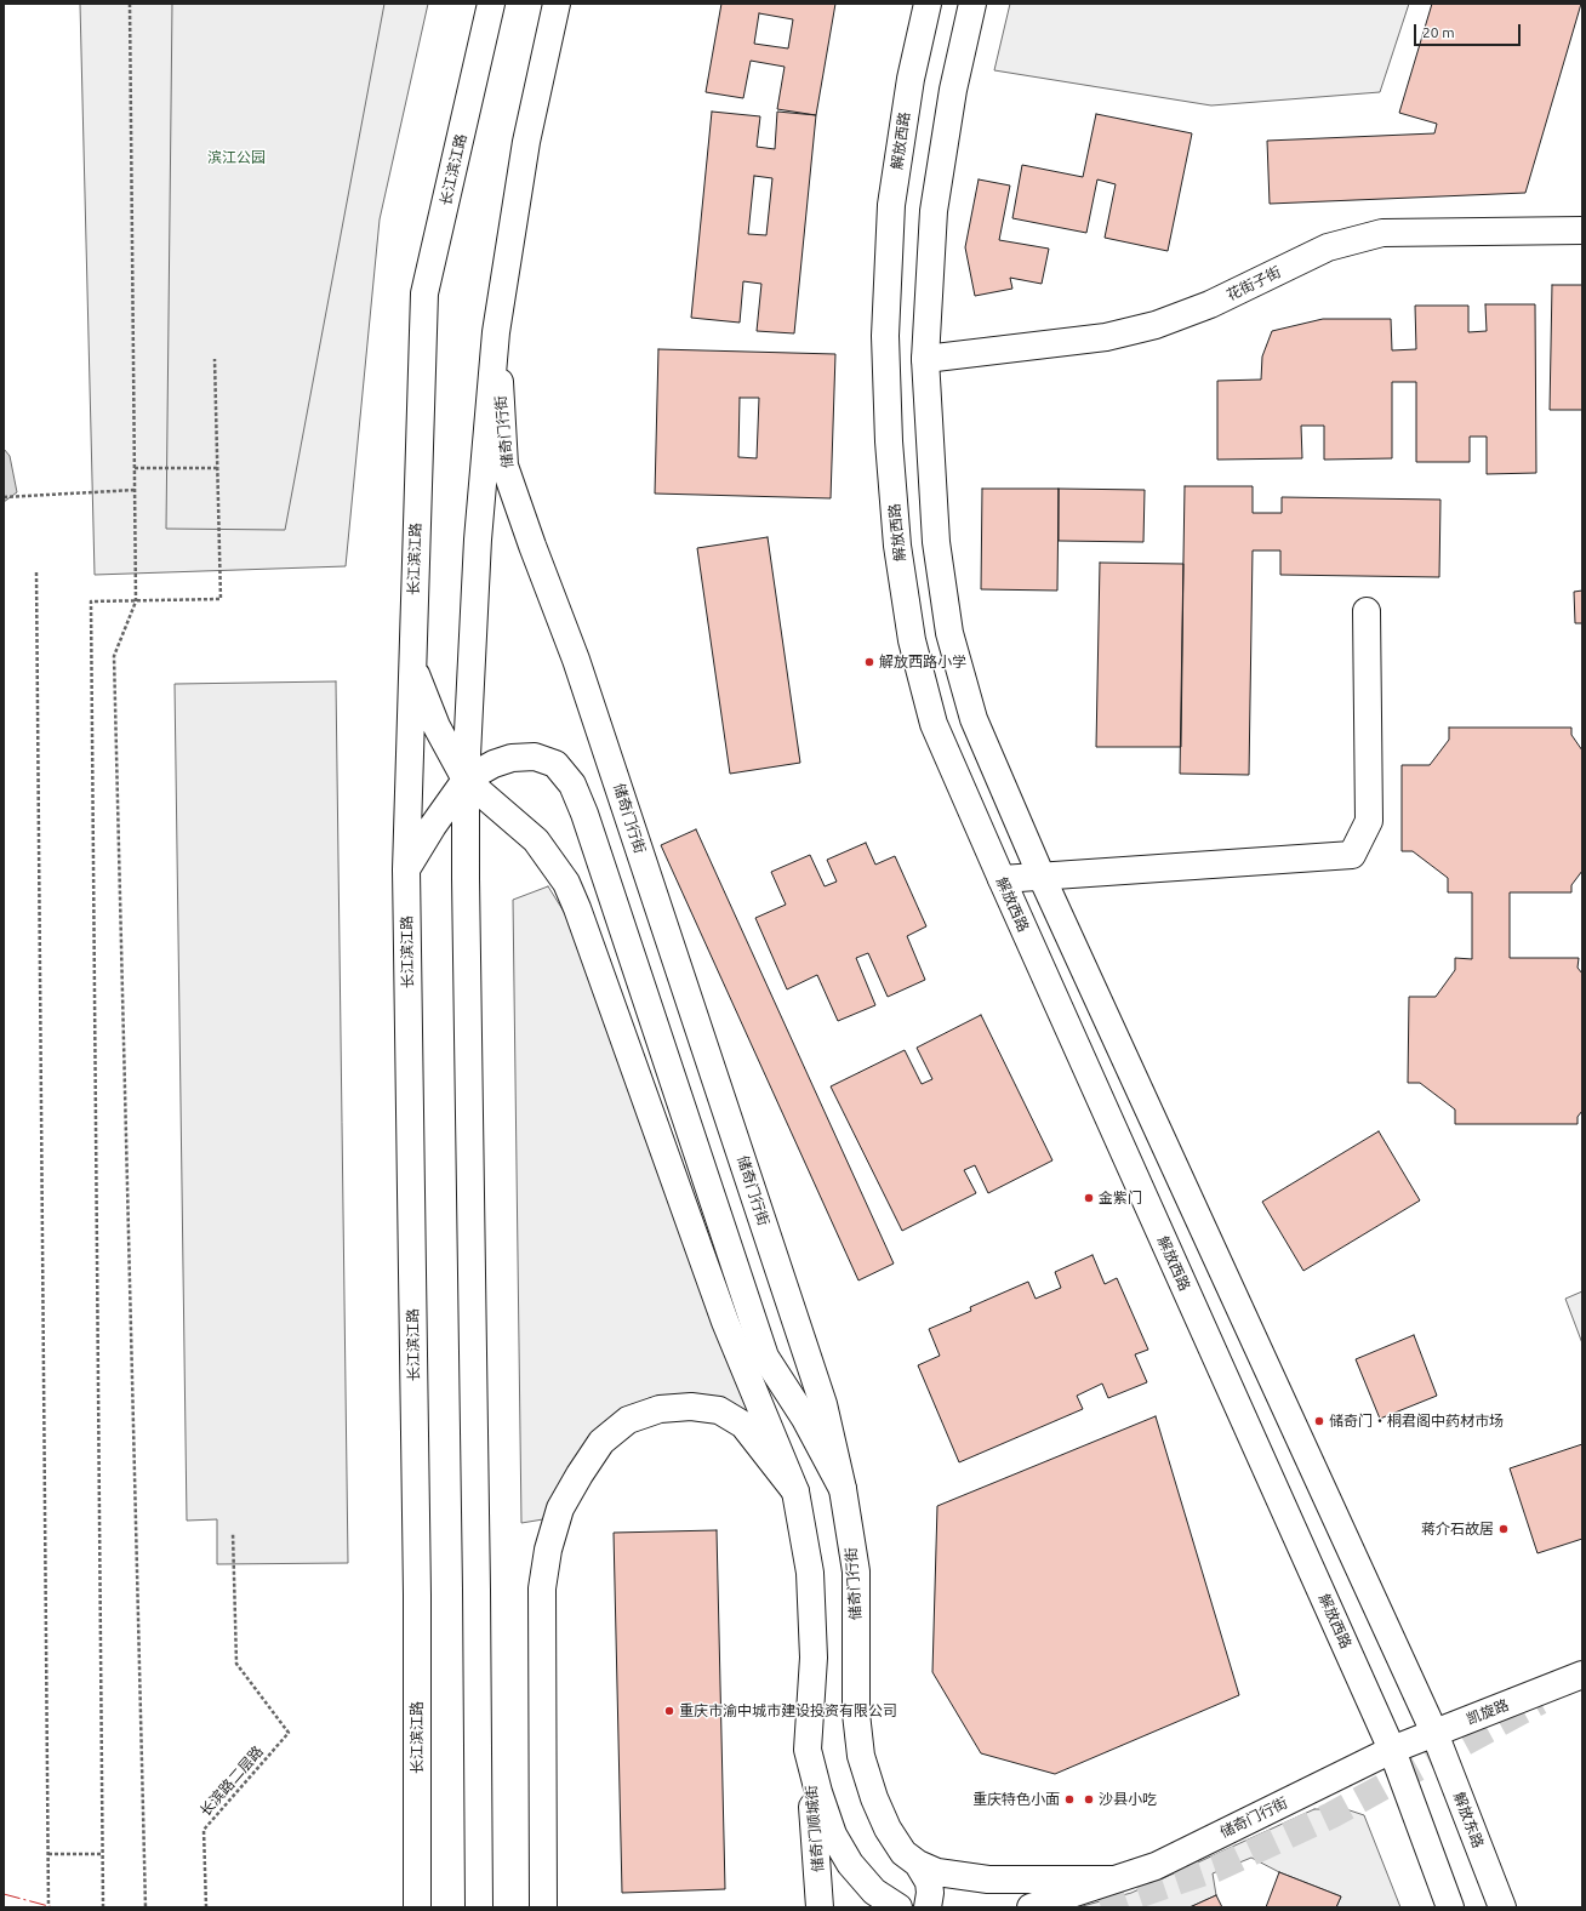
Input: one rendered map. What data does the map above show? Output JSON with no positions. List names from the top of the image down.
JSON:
{
  "streets": {
    "main road": [
      "解放西路",
      "长江滨江路",
      "花街子街",
      "储奇门行街",
      "凯旋路",
      "解放东路",
      "储奇门顺城街"
    ],
    "path": ["长滨路二层路"]
  },
  "crossings": [
    ["解放西路", "储奇门行街"],
    ["解放西路", "凯旋路"],
    ["储奇门行街", "凯旋路"],
    ["凯旋路", "解放东路"]
  ],
  "parks": ["滨江公园"],
  "places": [
    "解放西路小学",
    "金紫门",
    "储奇门‧桐君阁中药材市场",
    "蒋介石故居",
    "重庆市渝中城市建设投资有限公司",
    "重庆特色小面",
    "沙县小吃"
  ],
  "scale_bar": "20 m"
}
